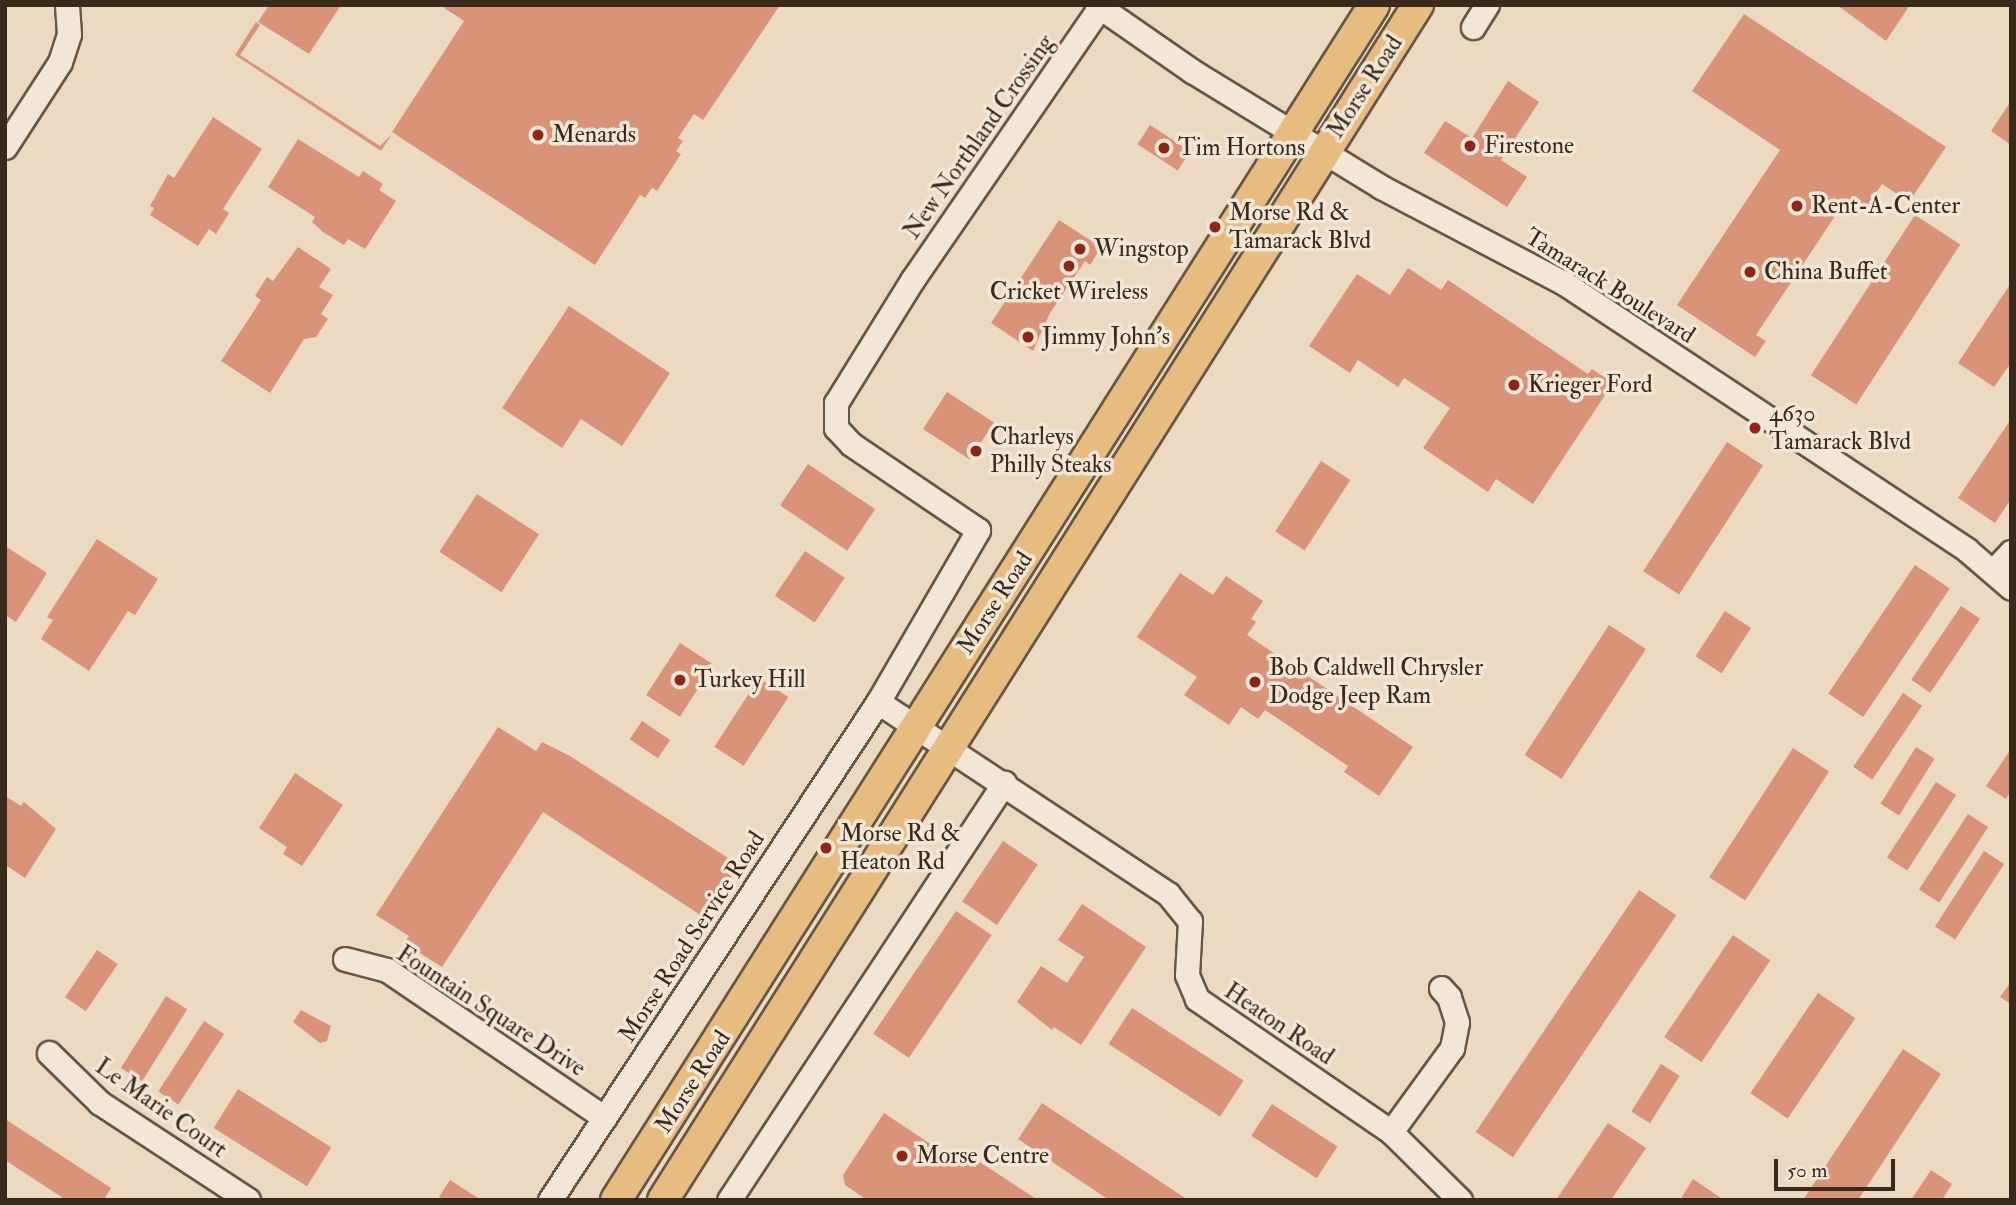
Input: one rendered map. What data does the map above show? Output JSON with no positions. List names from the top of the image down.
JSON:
{
  "streets": {
    "main road": ["Morse Road"],
    "street": [
      "New Northland Crossing",
      "Tamarack Boulevard",
      "Morse Road Service Road",
      "Fountain Square Drive",
      "Heaton Road",
      "Le Marie Court"
    ]
  },
  "crossings": [
    ["Morse Road", "Tamarack Boulevard"],
    ["Morse Road", "Heaton Road"],
    ["New Northland Crossing", "Tamarack Boulevard"],
    ["New Northland Crossing", "Morse Road Service Road"],
    ["Morse Road Service Road", "Fountain Square Drive"]
  ],
  "places": [
    "Menards",
    "Firestone",
    "Tim Hortons",
    "Rent-A-Center",
    "Morse Rd & Tamarack Blvd",
    "Wingstop",
    "Cricket Wireless",
    "China Buffet",
    "Jimmy John's",
    "Krieger Ford",
    "4630 Tamarack Blvd",
    "Charleys Philly Steaks",
    "Turkey Hill",
    "Bob Caldwell Chrysler Dodge Jeep Ram",
    "Morse Rd & Heaton Rd",
    "Morse Centre"
  ],
  "scale_bar": "50 m"
}
